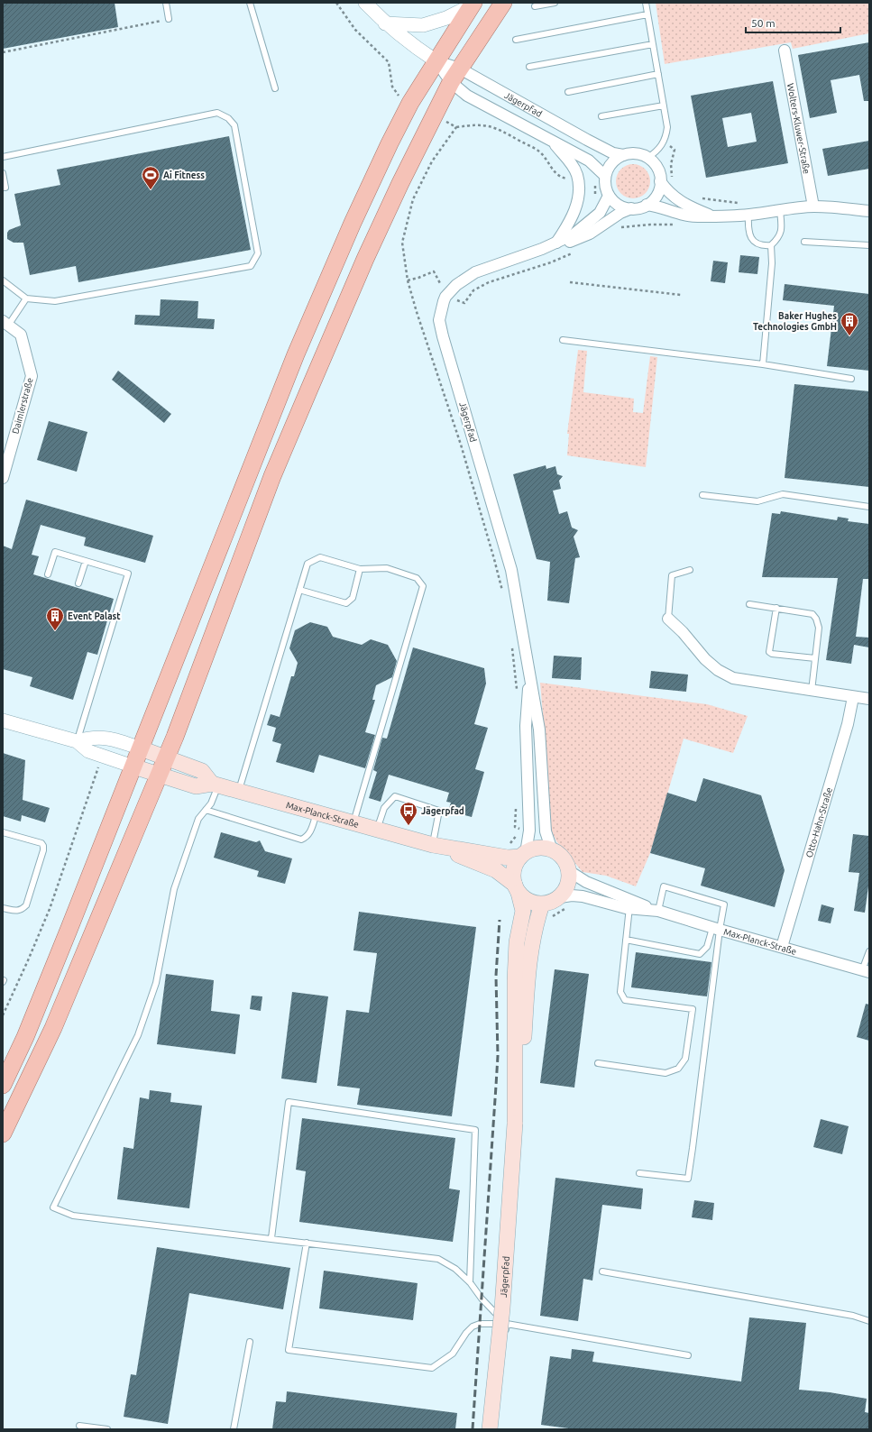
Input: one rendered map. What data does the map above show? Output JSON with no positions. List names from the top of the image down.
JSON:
{
  "streets": {
    "main road": ["Jägerpfad", "Max-Planck-Straße"],
    "street": ["Wolters-Kluwer-Straße", "Daimlerstraße", "Otto-Hahn-Straße"]
  },
  "crossings": [
    ["Jägerpfad", "Max-Planck-Straße"],
    ["Max-Planck-Straße", "Otto-Hahn-Straße"]
  ],
  "places": {
    "sports": ["Ai Fitness"],
    "building": ["Baker Hughes Technologies GmbH", "Event Palast"],
    "bus stop": ["Jägerpfad"]
  },
  "scale_bar": "50 m"
}
